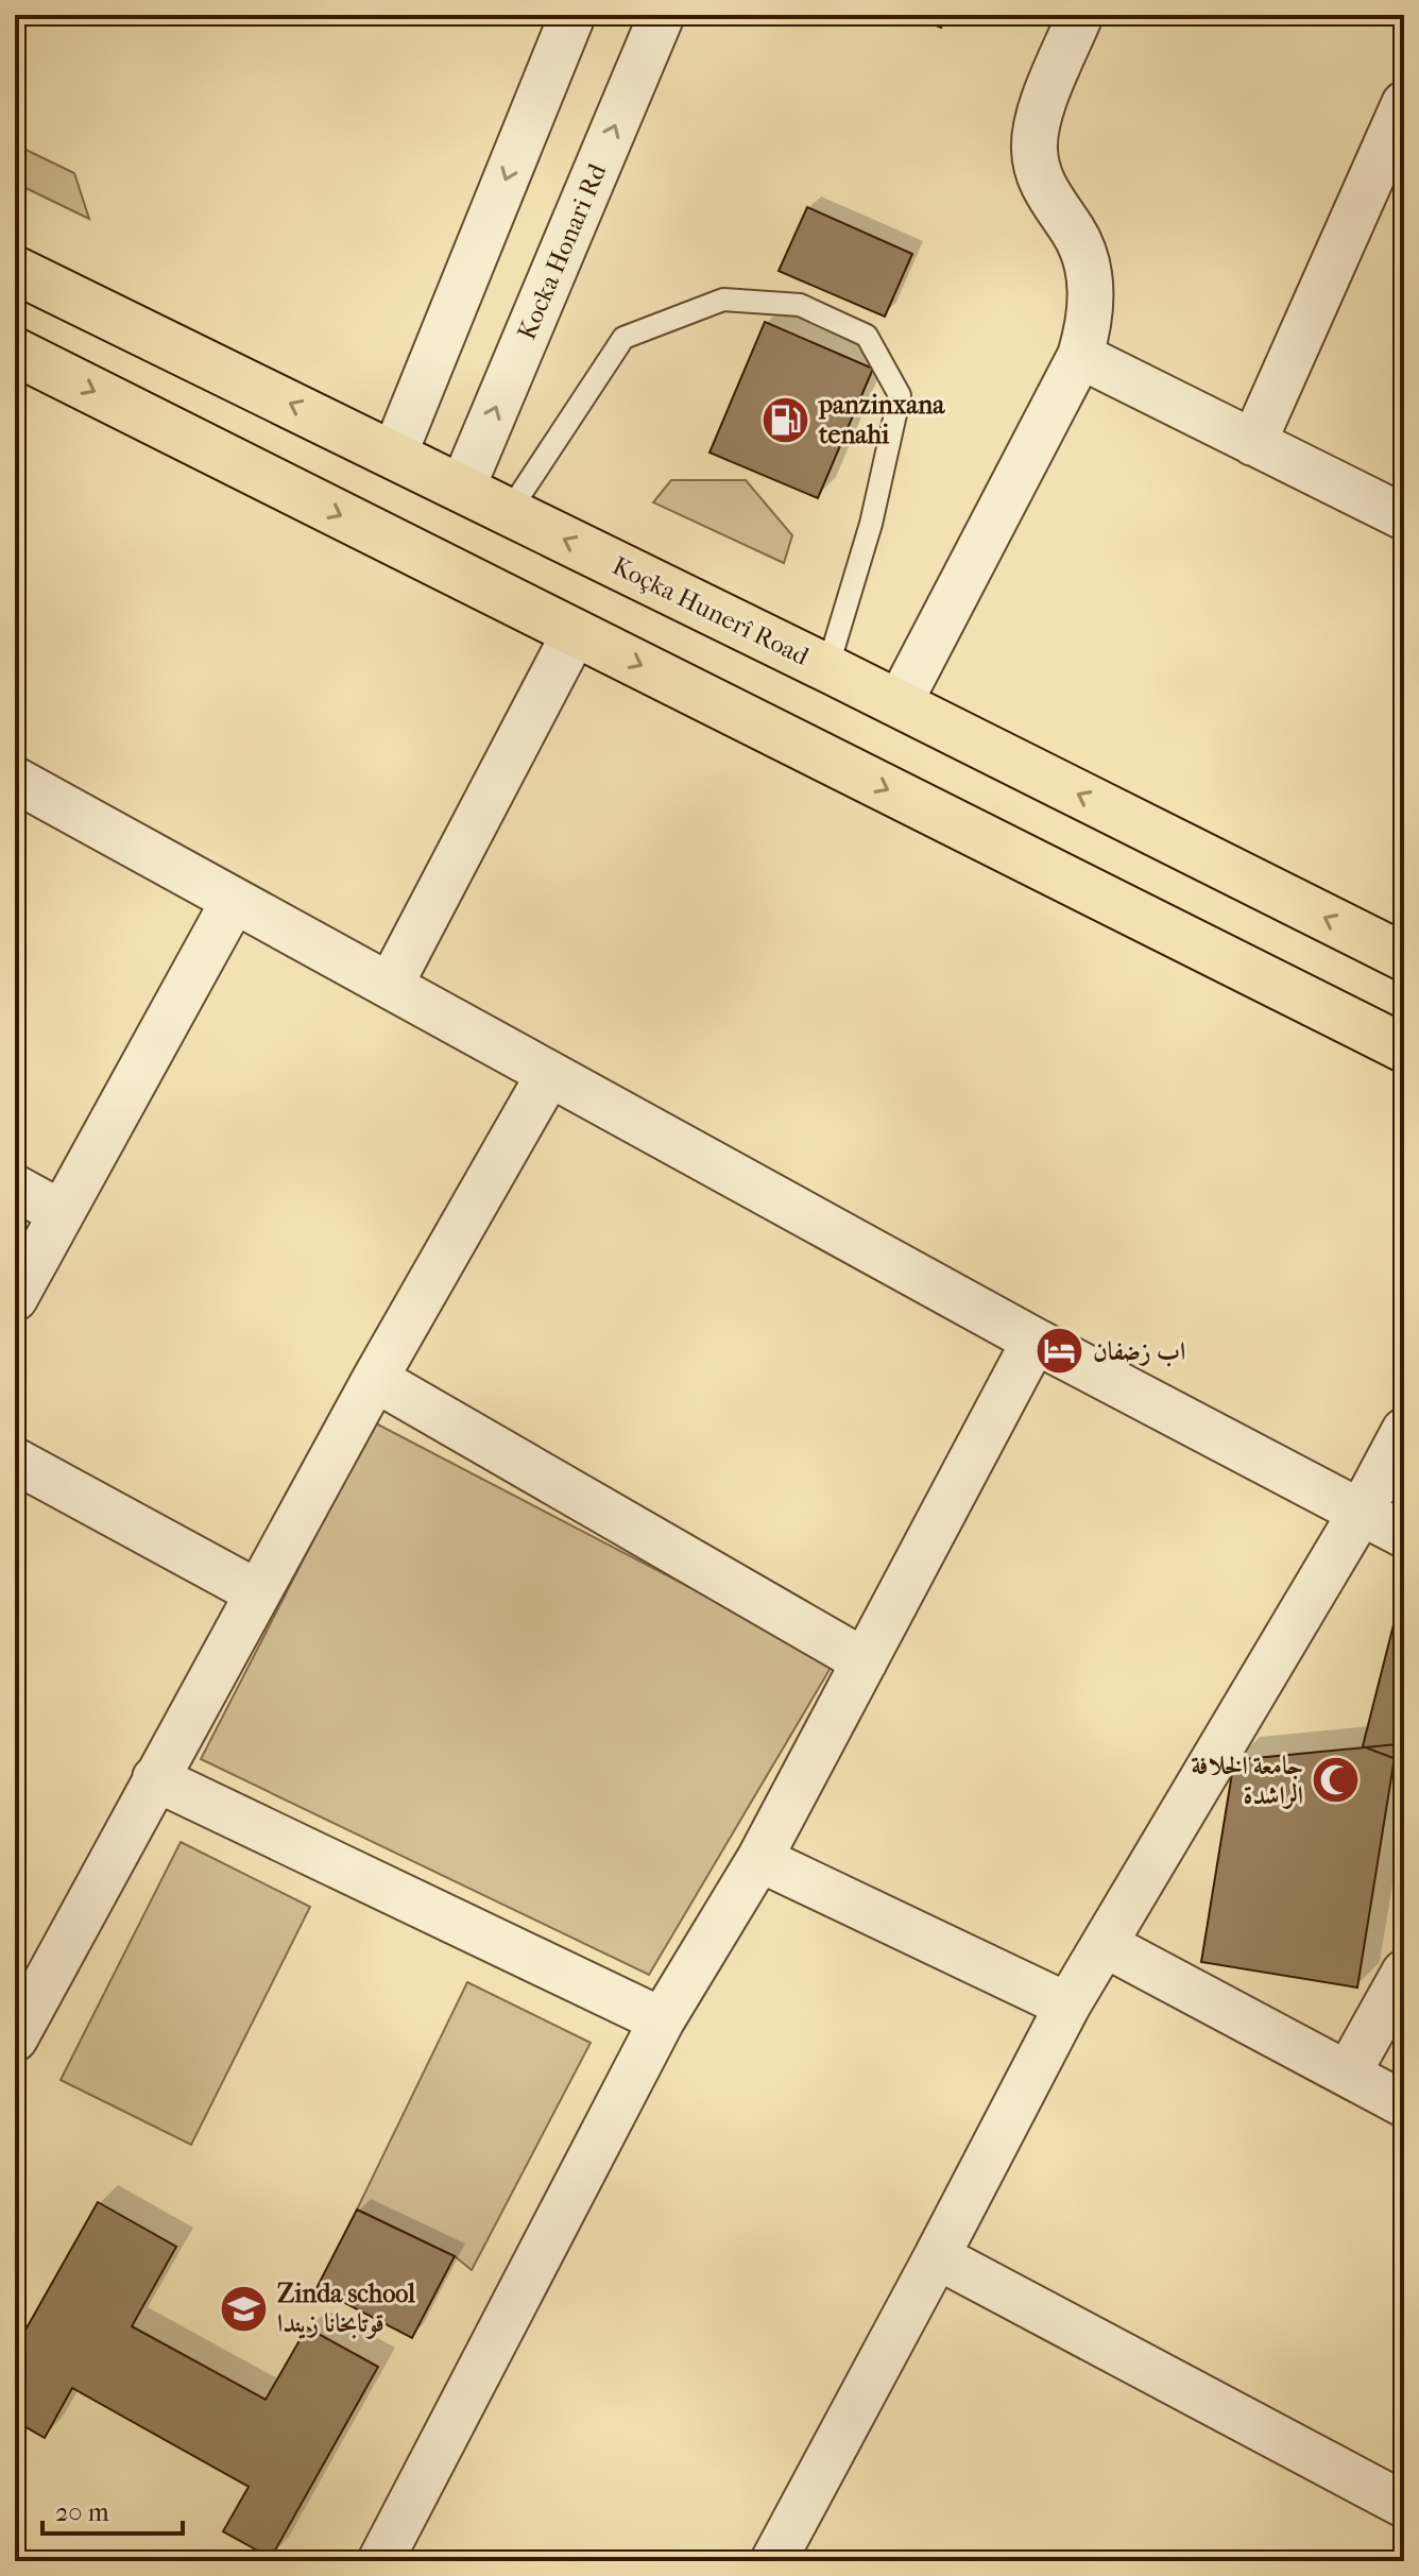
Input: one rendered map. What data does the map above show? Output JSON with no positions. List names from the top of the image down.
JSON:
{
  "streets": {
    "main road": ["Koçka Hunerî Road"],
    "street": ["Kocka Honari Rd"]
  },
  "crossings": [
    ["Kocka Honari Rd", "Koçka Hunerî Road"]
  ],
  "places": {
    "fuel station": ["panzinxana tenahi"],
    "hotel": ["اب زضفان"],
    "mosque": ["جامعة الخلافة الراشدة"],
    "school or university": ["Zinda school قوتابخانا زیندا"]
  },
  "scale_bar": "20 m"
}
